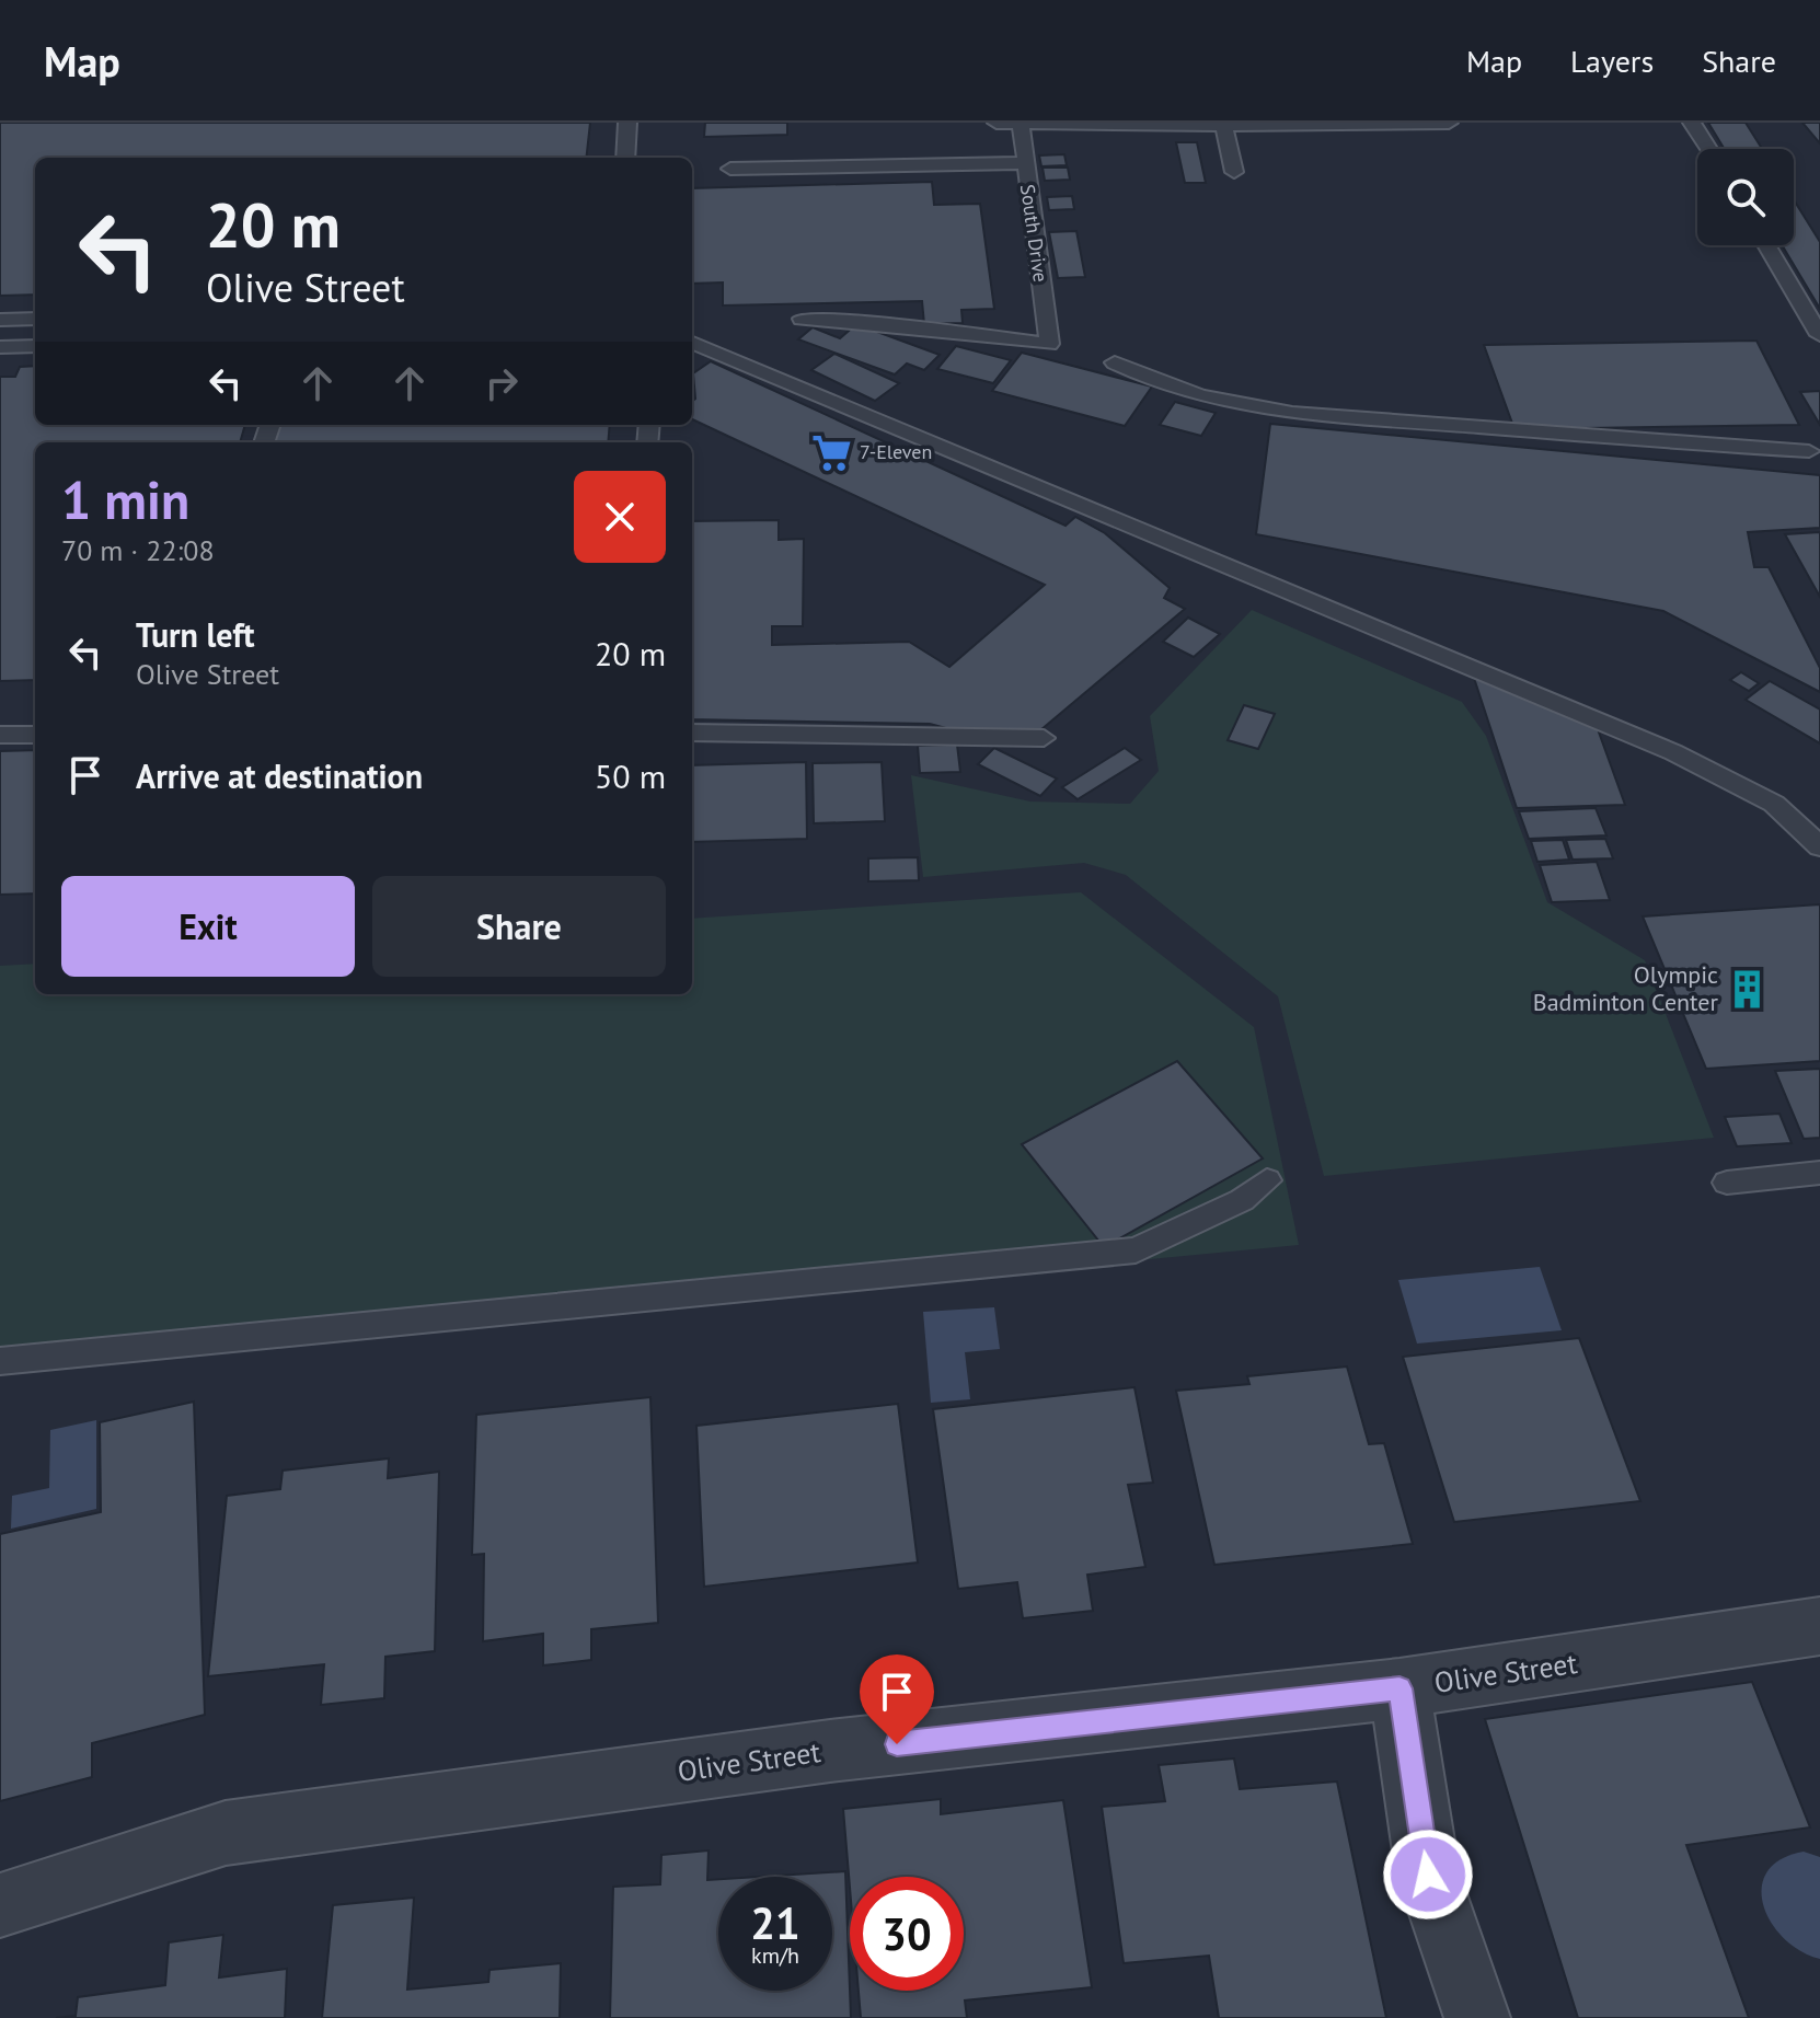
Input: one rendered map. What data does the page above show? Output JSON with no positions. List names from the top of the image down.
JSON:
{
  "streets": {
    "street": ["Olive Street"],
    "lane": ["South Drive"]
  },
  "places": {
    "supermarket": ["7-Eleven"],
    "building": ["Olympic Badminton Center"]
  },
  "page": {
    "header": "Map",
    "nav": ["Map", "Layers", "Share"],
    "turn": ["20 m", "Olive Street"],
    "heading": ["1 min", "70 m · 22:08"],
    "list": [
      {
        "name": "Turn left",
        "note": "Olive Street",
        "value": "20 m"
      },
      {
        "name": "Arrive at destination",
        "value": "50 m"
      }
    ],
    "buttons": ["Exit", "Share"],
    "speed": "21 km/h",
    "limit": "30"
  }
}
